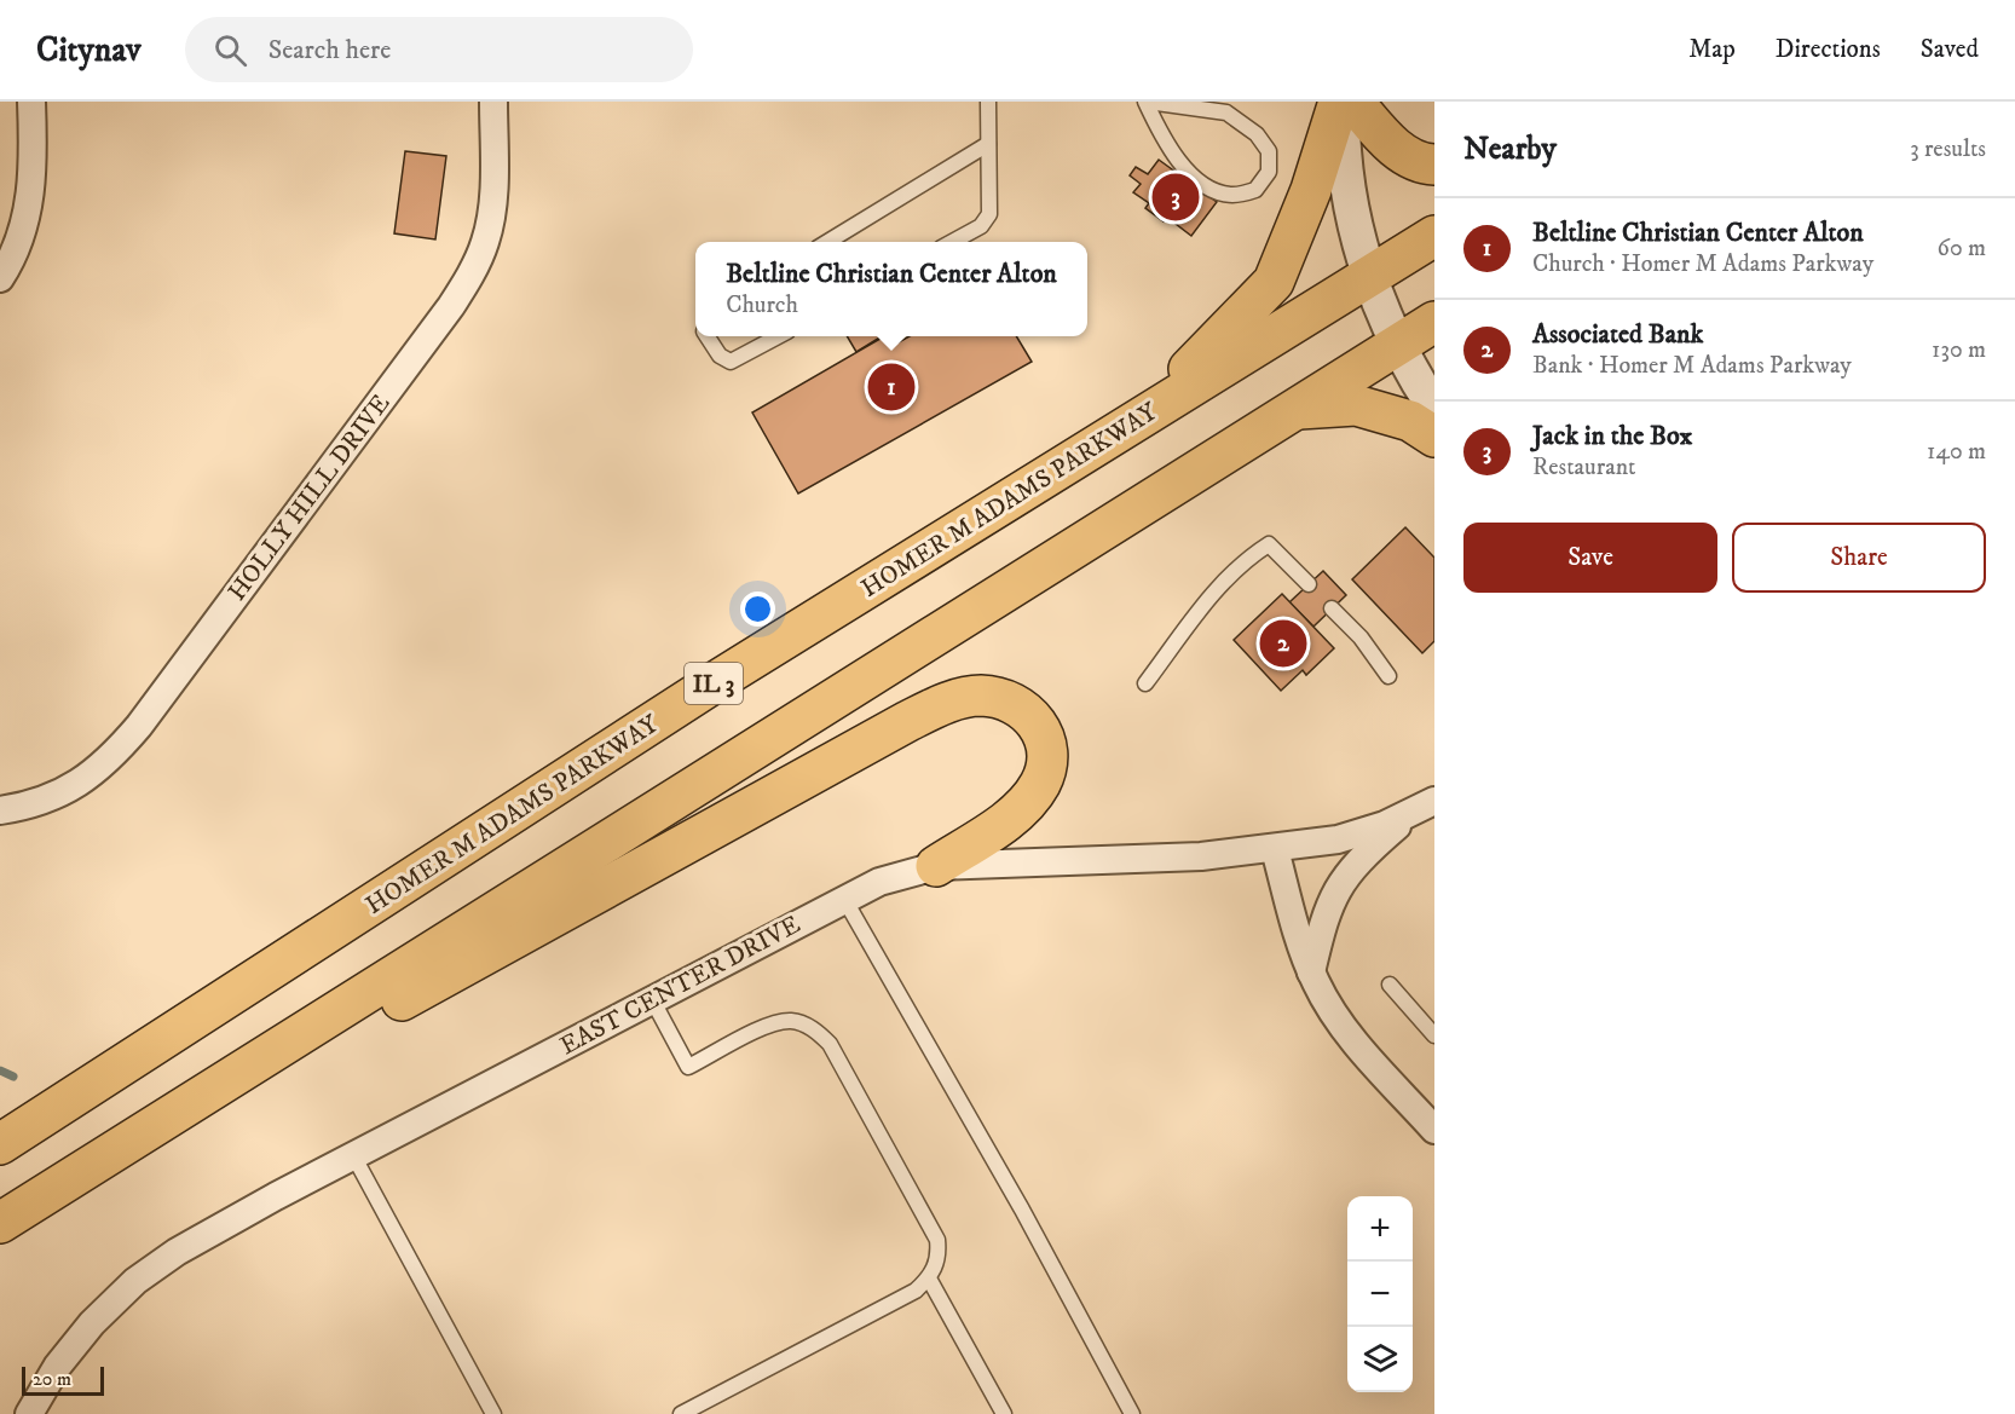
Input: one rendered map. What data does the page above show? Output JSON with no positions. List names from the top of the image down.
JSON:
{
  "streets": {
    "main road": ["HOMER M ADAMS PARKWAY", "IL 3"],
    "street": ["HOLLY HILL DRIVE", "EAST CENTER DRIVE"]
  },
  "scale_bar": "20 m",
  "page": {
    "header": "Citynav",
    "search": "Search here",
    "nav": ["Map", "Directions", "Saved"],
    "heading": ["Nearby", "3 results"],
    "pins": ["3", "1", "2"],
    "list": [
      {
        "mark": "1",
        "name": "Beltline Christian Center Alton",
        "note": "Church · Homer M Adams Parkway",
        "value": "60 m"
      },
      {
        "mark": "2",
        "name": "Associated Bank",
        "note": "Bank · Homer M Adams Parkway",
        "value": "130 m"
      },
      {
        "mark": "3",
        "name": "Jack in the Box",
        "note": "Restaurant",
        "value": "140 m"
      }
    ],
    "popup": ["Beltline Christian Center Alton", "Church"],
    "buttons": ["Save", "Share"],
    "map_buttons": ["+", "−"],
    "scale": "20 m"
  }
}
